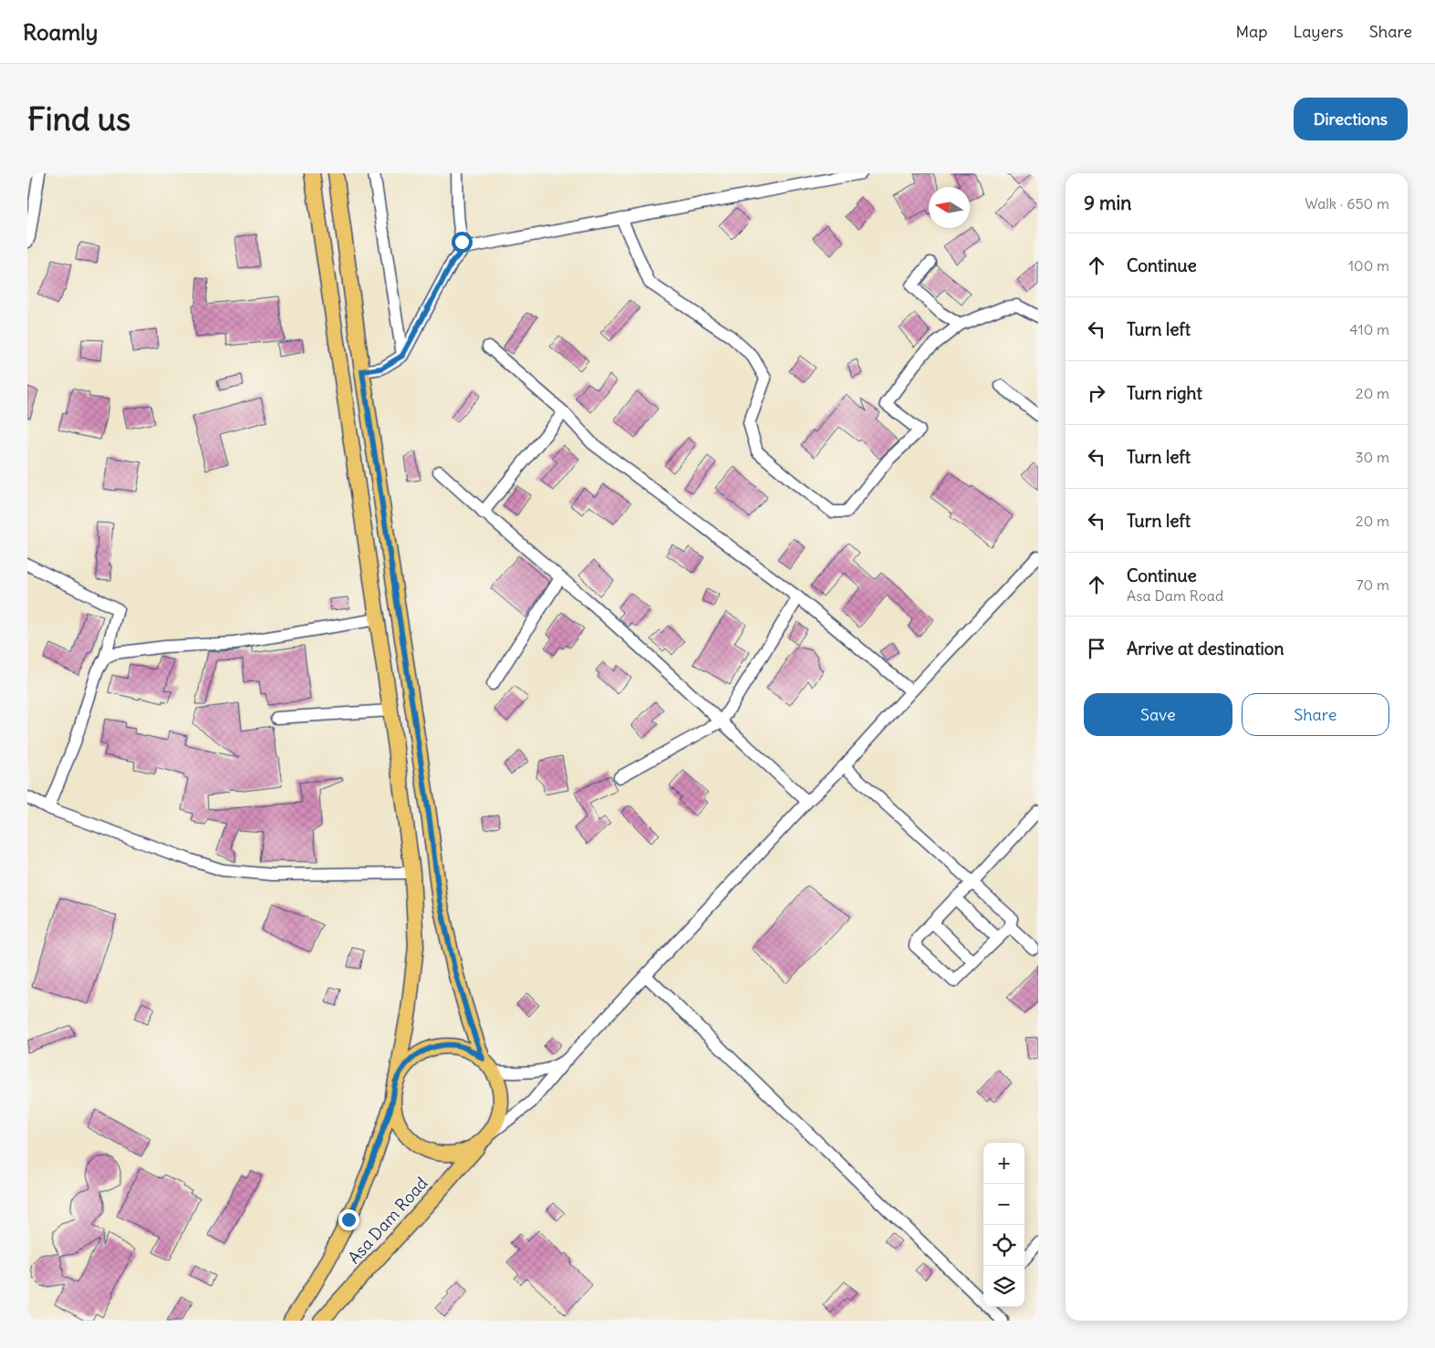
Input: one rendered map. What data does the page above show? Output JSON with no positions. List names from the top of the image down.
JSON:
{
  "streets": {
    "main road": ["Asa Dam Road"]
  },
  "north": "left",
  "page": {
    "header": "Roamly",
    "nav": ["Map", "Layers", "Share"],
    "buttons": [
      "Directions",
      ["Save", "Share"]
    ],
    "title": "Find us",
    "heading": ["9 min", "Walk · 650 m"],
    "list": [
      ["Continue", "100 m"],
      ["Turn left", "410 m"],
      ["Turn right", "20 m"],
      ["Turn left", "30 m"],
      ["Turn left", "20 m"],
      ["Continue", "Asa Dam Road", "70 m"],
      "Arrive at destination"
    ],
    "map_buttons": ["+", "−"]
  }
}
